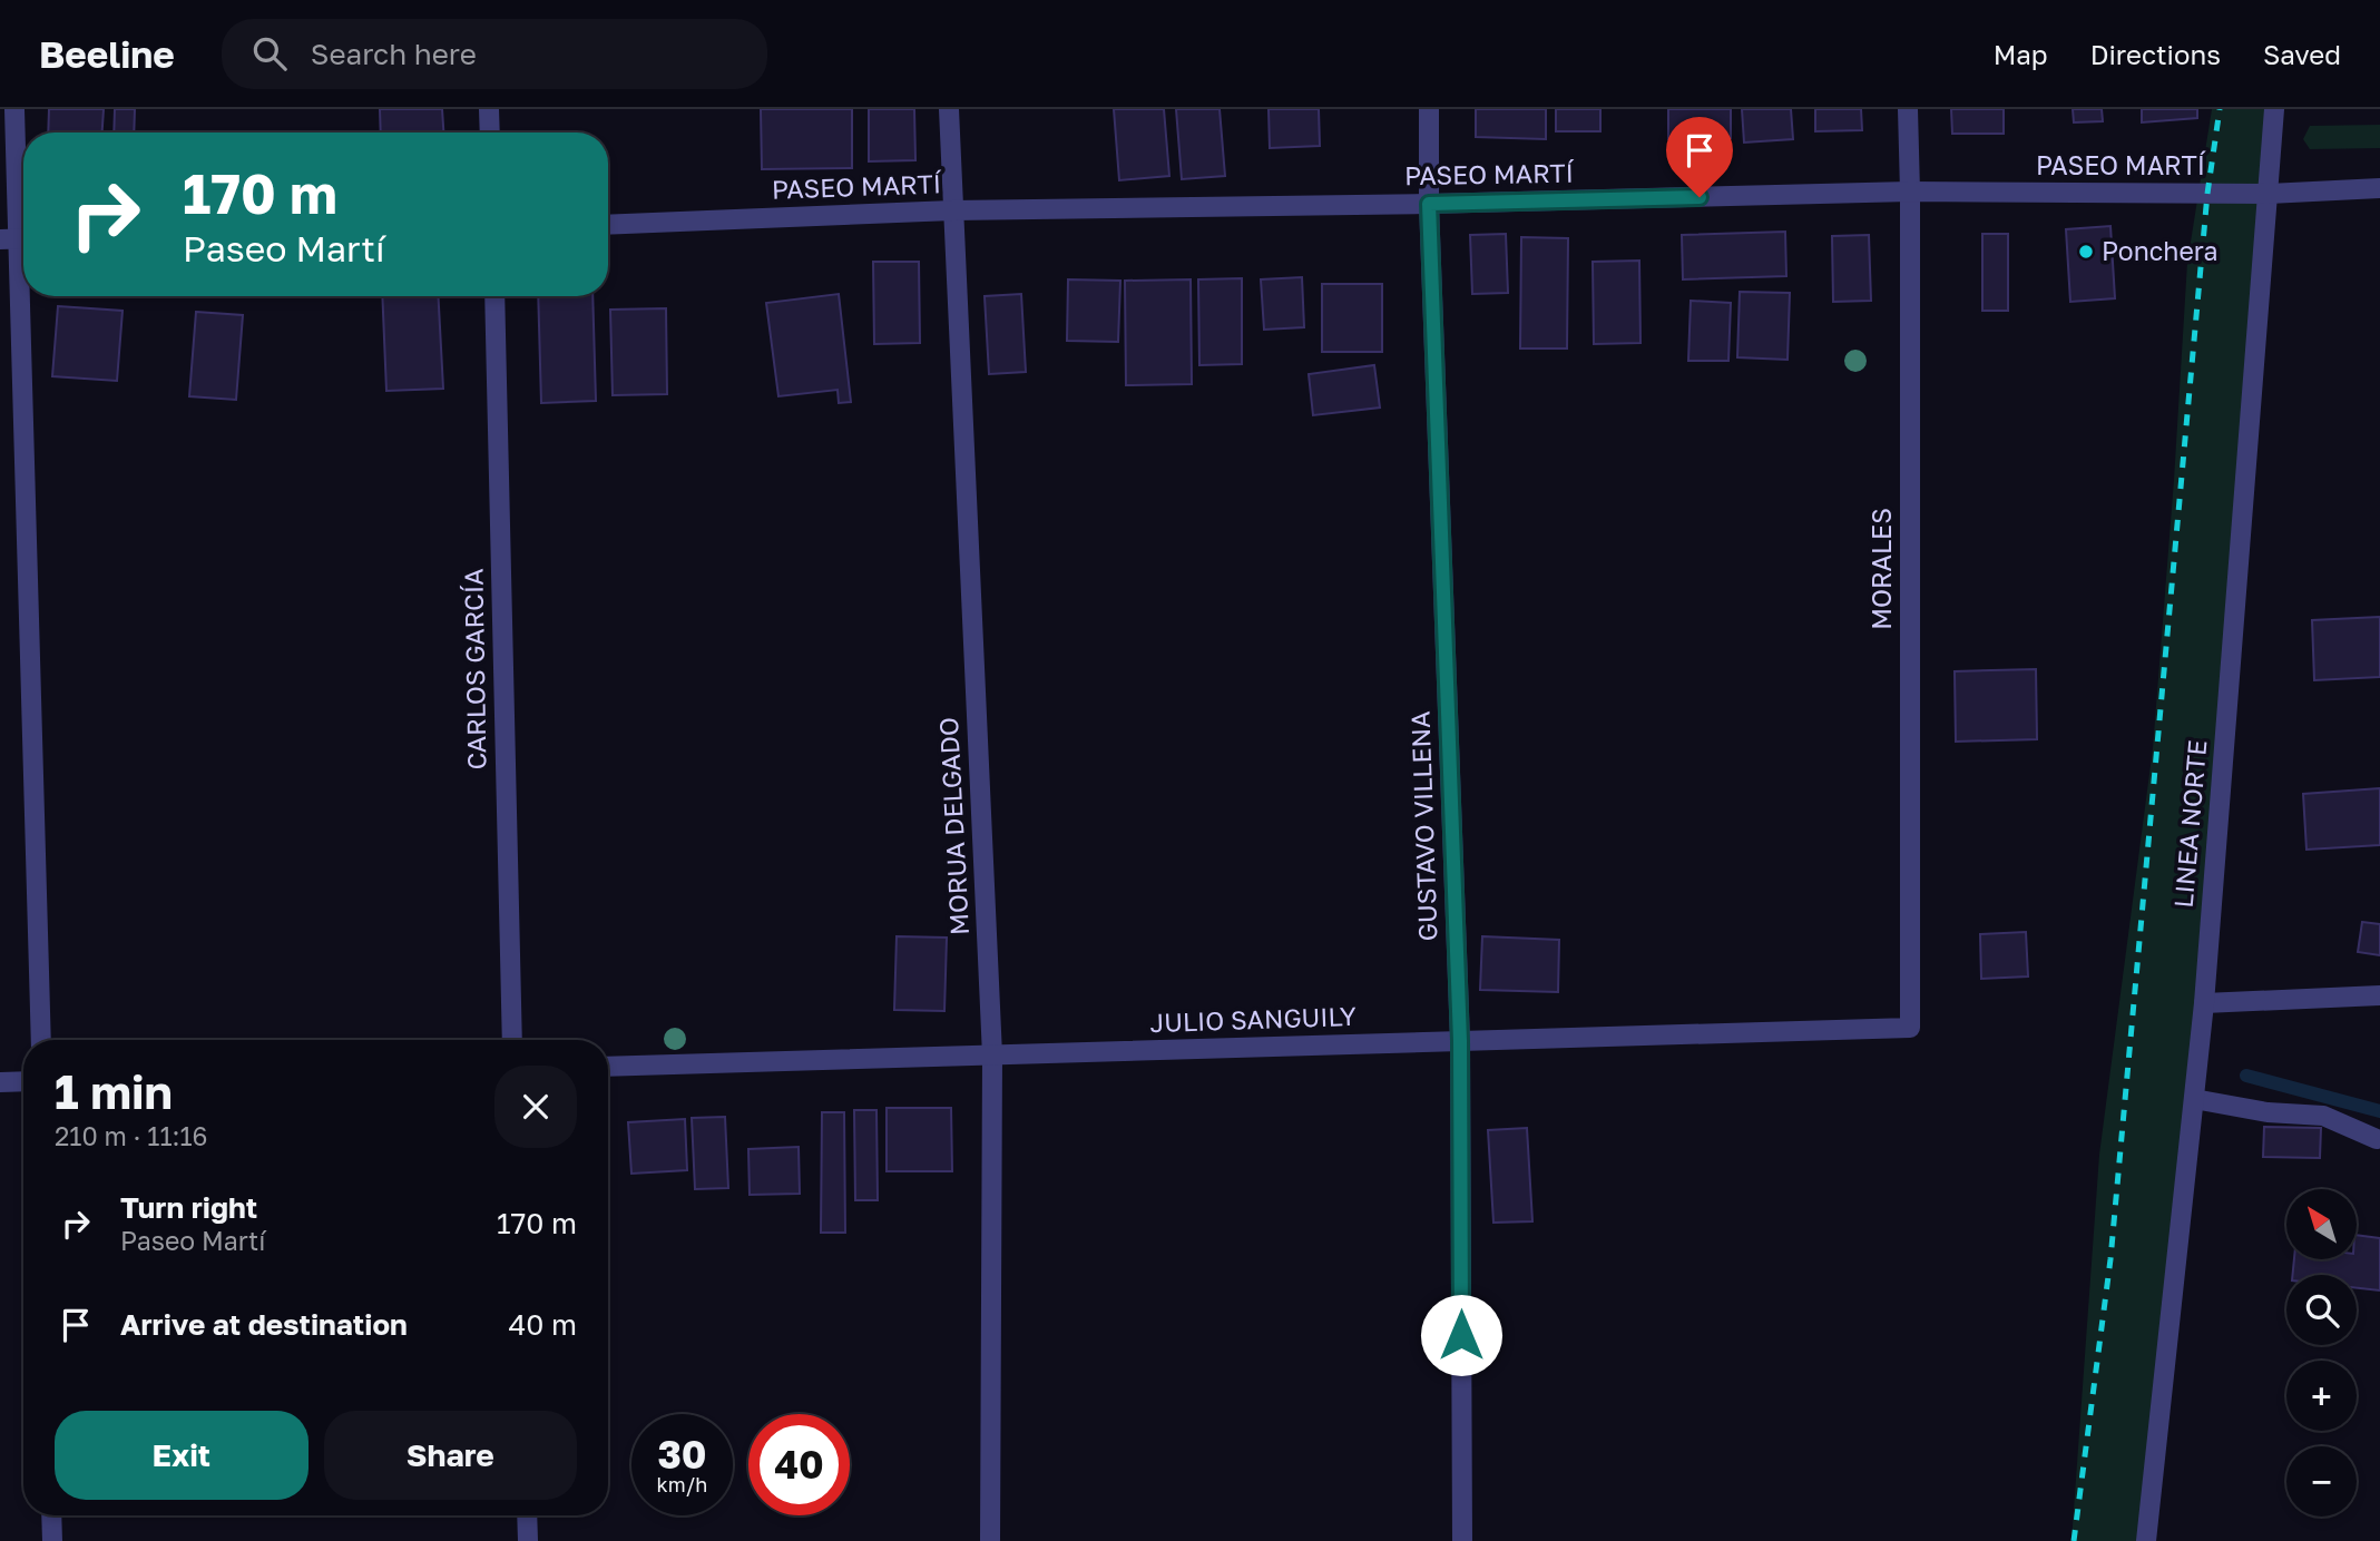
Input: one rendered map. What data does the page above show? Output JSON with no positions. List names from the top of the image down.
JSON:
{
  "streets": {
    "street": [
      "PASEO MARTÍ",
      "MORALES",
      "CARLOS GARCÍA",
      "LINEA NORTE",
      "MORUA DELGADO",
      "GUSTAVO VILLENA",
      "JULIO SANGUILY"
    ]
  },
  "crossings": [
    ["PASEO MARTÍ", "MORALES"],
    ["PASEO MARTÍ", "LINEA NORTE"],
    ["PASEO MARTÍ", "MORUA DELGADO"],
    ["PASEO MARTÍ", "GUSTAVO VILLENA"],
    ["MORALES", "JULIO SANGUILY"],
    ["MORUA DELGADO", "JULIO SANGUILY"],
    ["GUSTAVO VILLENA", "JULIO SANGUILY"]
  ],
  "places": ["Ponchera"],
  "north": "top left",
  "page": {
    "header": "Beeline",
    "search": "Search here",
    "nav": ["Map", "Directions", "Saved"],
    "turn": ["170 m", "Paseo Martí"],
    "heading": ["1 min", "210 m · 11:16"],
    "list": [
      {
        "name": "Turn right",
        "note": "Paseo Martí",
        "value": "170 m"
      },
      {
        "name": "Arrive at destination",
        "value": "40 m"
      }
    ],
    "map_buttons": ["+", "−"],
    "buttons": ["Exit", "Share"],
    "speed": "30 km/h",
    "limit": "40"
  }
}
